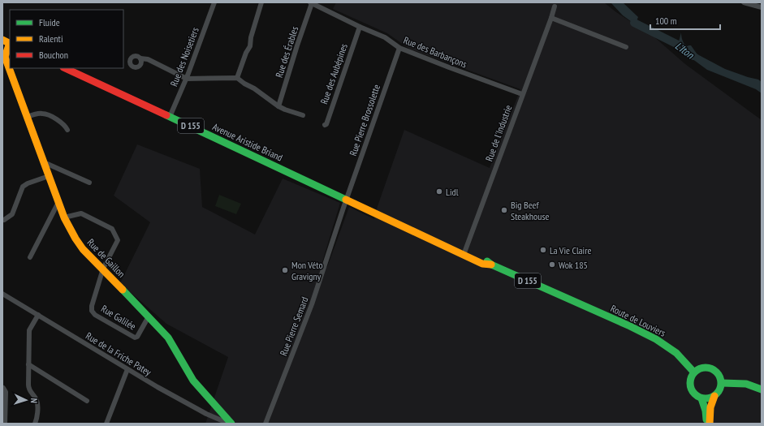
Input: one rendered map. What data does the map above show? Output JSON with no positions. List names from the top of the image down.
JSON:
{
  "streets": {
    "main road": [
      "D 155",
      "Avenue Aristide Briand",
      "Rue de Gaillon",
      "Route de Louviers"
    ],
    "street": [
      "Rue des Érables",
      "Rue des Barbançons",
      "Rue des Noisetiers",
      "Rue des Aubépines",
      "Rue Pierre Brossolette",
      "Rue de l'Industrie",
      "Rue Galilée",
      "Rue Pierre Semard",
      "Rue de la Friche Patey"
    ]
  },
  "crossings": [
    ["Rue des Érables", "Rue des Barbançons"],
    ["Rue des Barbançons", "Rue des Aubépines"],
    ["Rue des Barbançons", "Rue Pierre Brossolette"],
    ["Rue des Barbançons", "Rue de l'Industrie"],
    ["Rue des Noisetiers", "Avenue Aristide Briand"],
    ["Rue Pierre Brossolette", "Avenue Aristide Briand"],
    ["Rue Pierre Brossolette", "Rue Pierre Semard"],
    ["Rue de l'Industrie", "Avenue Aristide Briand"],
    ["Avenue Aristide Briand", "Route de Louviers"],
    ["Avenue Aristide Briand", "Rue Pierre Semard"],
    ["Rue de Gaillon", "Rue Galilée"],
    ["Rue de Gaillon", "Rue de la Friche Patey"]
  ],
  "water": ["L'Iton"],
  "places": [
    "Lidl",
    "Big Beef Steakhouse",
    "La Vie Claire",
    "Wok 185",
    "Mon Véto Gravigny"
  ],
  "legend": ["Fluide", "Ralenti", "Bouchon"],
  "scale_bar": "100 m",
  "north": "right"
}
